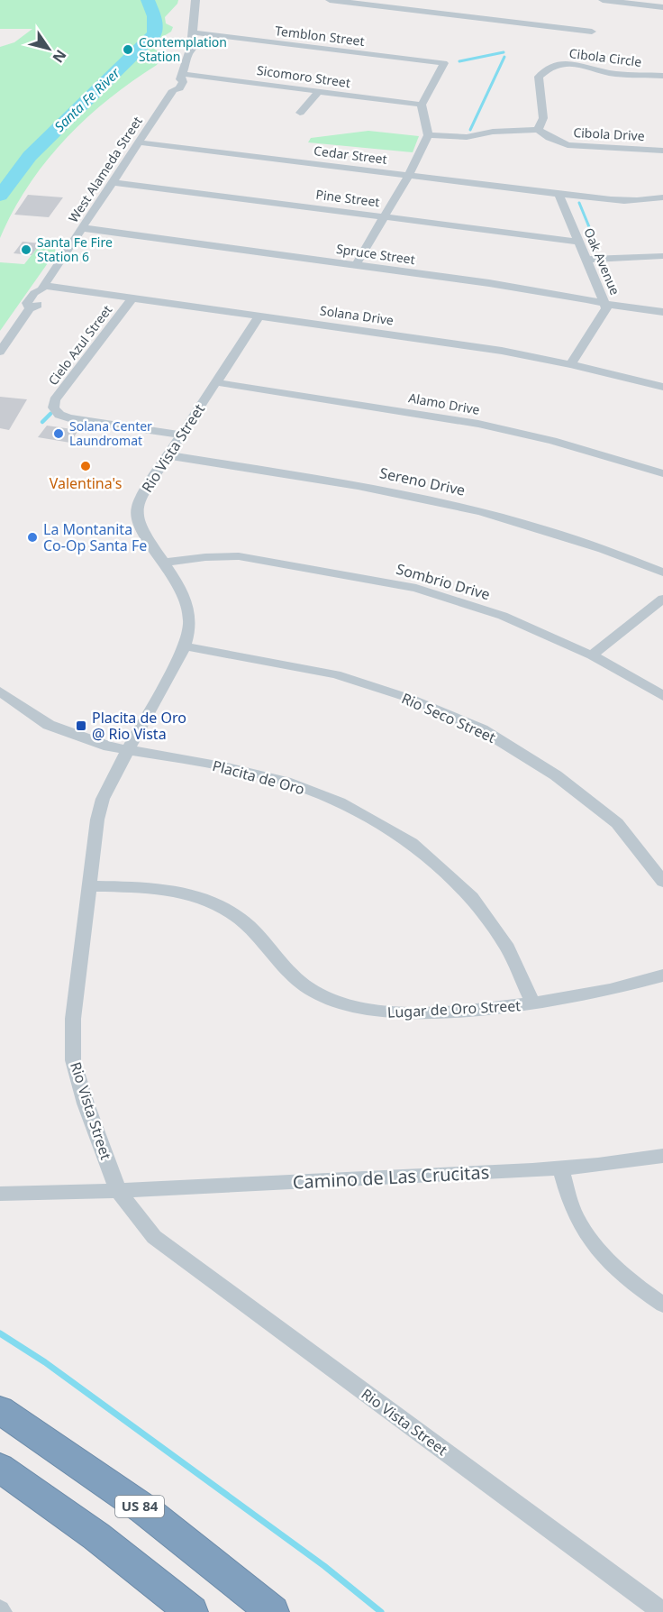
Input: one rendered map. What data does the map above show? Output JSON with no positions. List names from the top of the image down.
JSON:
{
  "streets": {
    "highway": ["US 84"],
    "street": [
      "Temblon Street",
      "Cibola Circle",
      "Sicomoro Street",
      "Cibola Drive",
      "Cedar Street",
      "West Alameda Street",
      "Pine Street",
      "Spruce Street",
      "Oak Avenue",
      "Solana Drive",
      "Cielo Azul Street",
      "Alamo Drive",
      "Rio Vista Street",
      "Sereno Drive",
      "Sombrio Drive",
      "Rio Seco Street",
      "Placita de Oro",
      "Lugar de Oro Street",
      "Camino de Las Crucitas"
    ]
  },
  "crossings": [
    ["Temblon Street", "Sicomoro Street"],
    ["Temblon Street", "West Alameda Street"],
    ["Cibola Circle", "Cibola Drive"],
    ["Sicomoro Street", "West Alameda Street"],
    ["Cedar Street", "West Alameda Street"],
    ["Cedar Street", "Oak Avenue"],
    ["West Alameda Street", "Pine Street"],
    ["West Alameda Street", "Spruce Street"],
    ["West Alameda Street", "Solana Drive"],
    ["Pine Street", "Oak Avenue"],
    ["Spruce Street", "Oak Avenue"],
    ["Oak Avenue", "Solana Drive"],
    ["Solana Drive", "Cielo Azul Street"],
    ["Solana Drive", "Rio Vista Street"],
    ["Cielo Azul Street", "Rio Vista Street"],
    ["Alamo Drive", "Rio Vista Street"],
    ["Rio Vista Street", "Sereno Drive"],
    ["Rio Vista Street", "Sombrio Drive"],
    ["Rio Vista Street", "Rio Seco Street"],
    ["Rio Vista Street", "Placita de Oro"],
    ["Rio Vista Street", "Lugar de Oro Street"],
    ["Rio Vista Street", "Camino de Las Crucitas"],
    ["Placita de Oro", "Lugar de Oro Street"]
  ],
  "water": ["Santa Fe River"],
  "places": {
    "other": [
      "Contemplation Station",
      "Santa Fe Fire Station 6",
      "Solana Center Laundromat",
      "Valentina's",
      "La Montanita Co-Op Santa Fe"
    ],
    "transit": ["Placita de Oro @ Rio Vista"]
  },
  "north": "bottom right"
}
